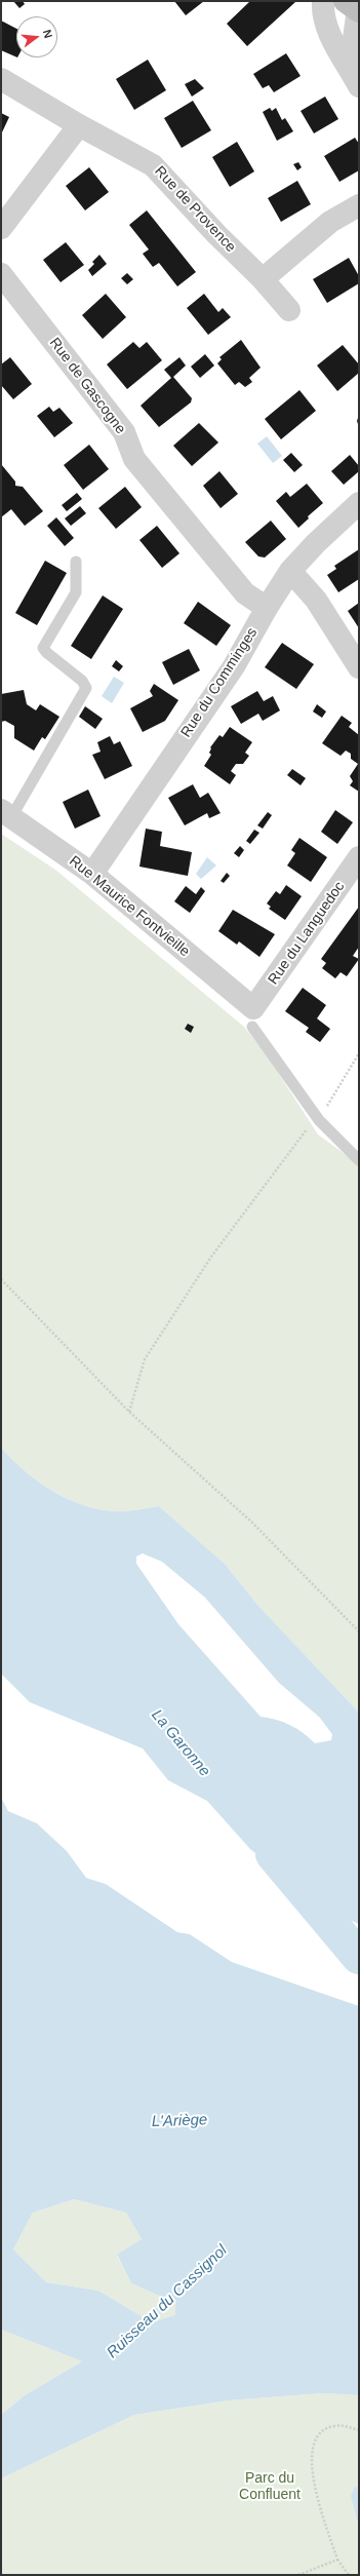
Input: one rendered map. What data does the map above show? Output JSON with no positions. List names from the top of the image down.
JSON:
{
  "streets": {
    "street": [
      "Rue de Provence",
      "Rue de Gascogne",
      "Rue du Comminges",
      "Rue Maurice Fontvieille",
      "Rue du Languedoc"
    ]
  },
  "crossings": [
    ["Rue de Gascogne", "Rue du Comminges"],
    ["Rue du Comminges", "Rue Maurice Fontvieille"],
    ["Rue Maurice Fontvieille", "Rue du Languedoc"]
  ],
  "water": ["La Garonne", "L'Ariège", "Ruisseau du Cassignol"],
  "parks": ["Parc du Confluent"],
  "north": "right"
}
